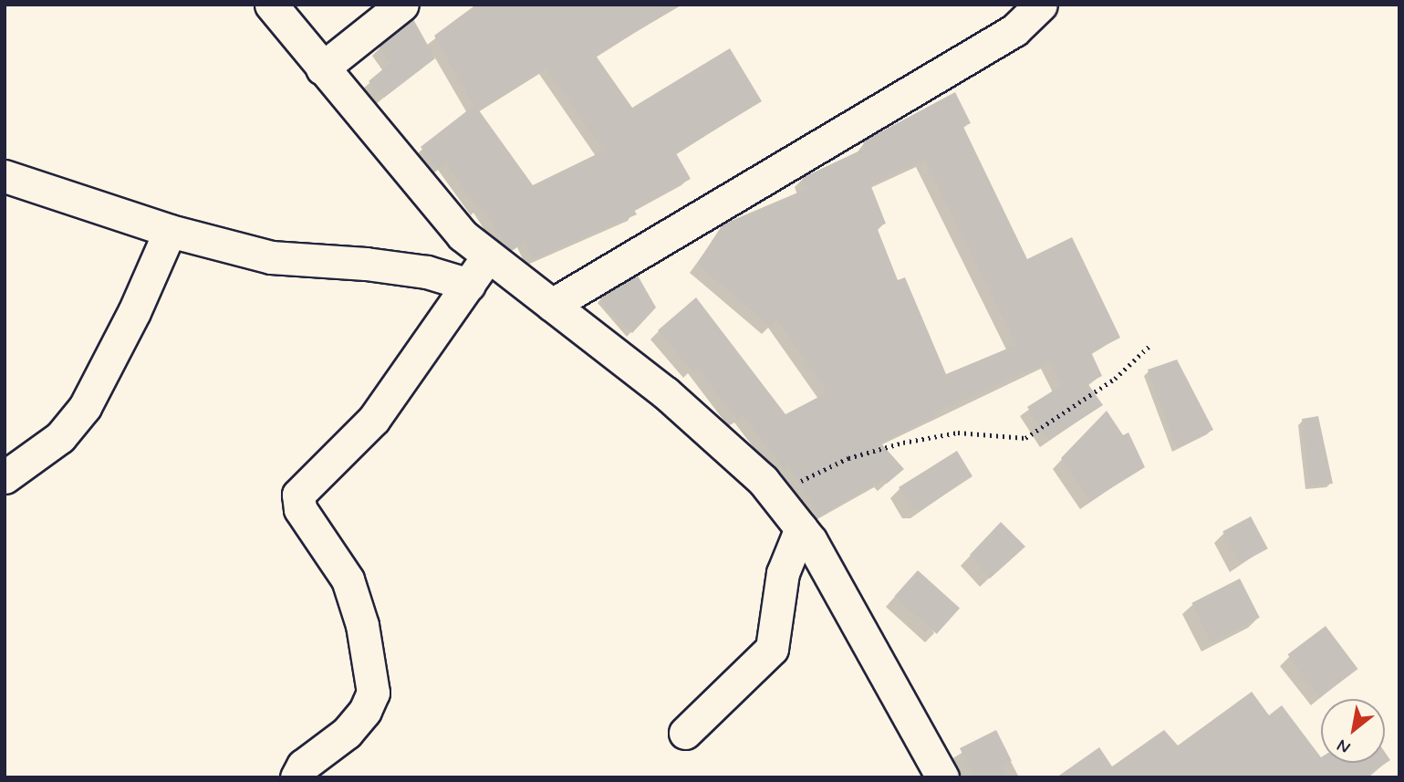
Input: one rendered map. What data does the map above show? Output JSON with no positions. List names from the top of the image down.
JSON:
{
  "north": "bottom left"
}
